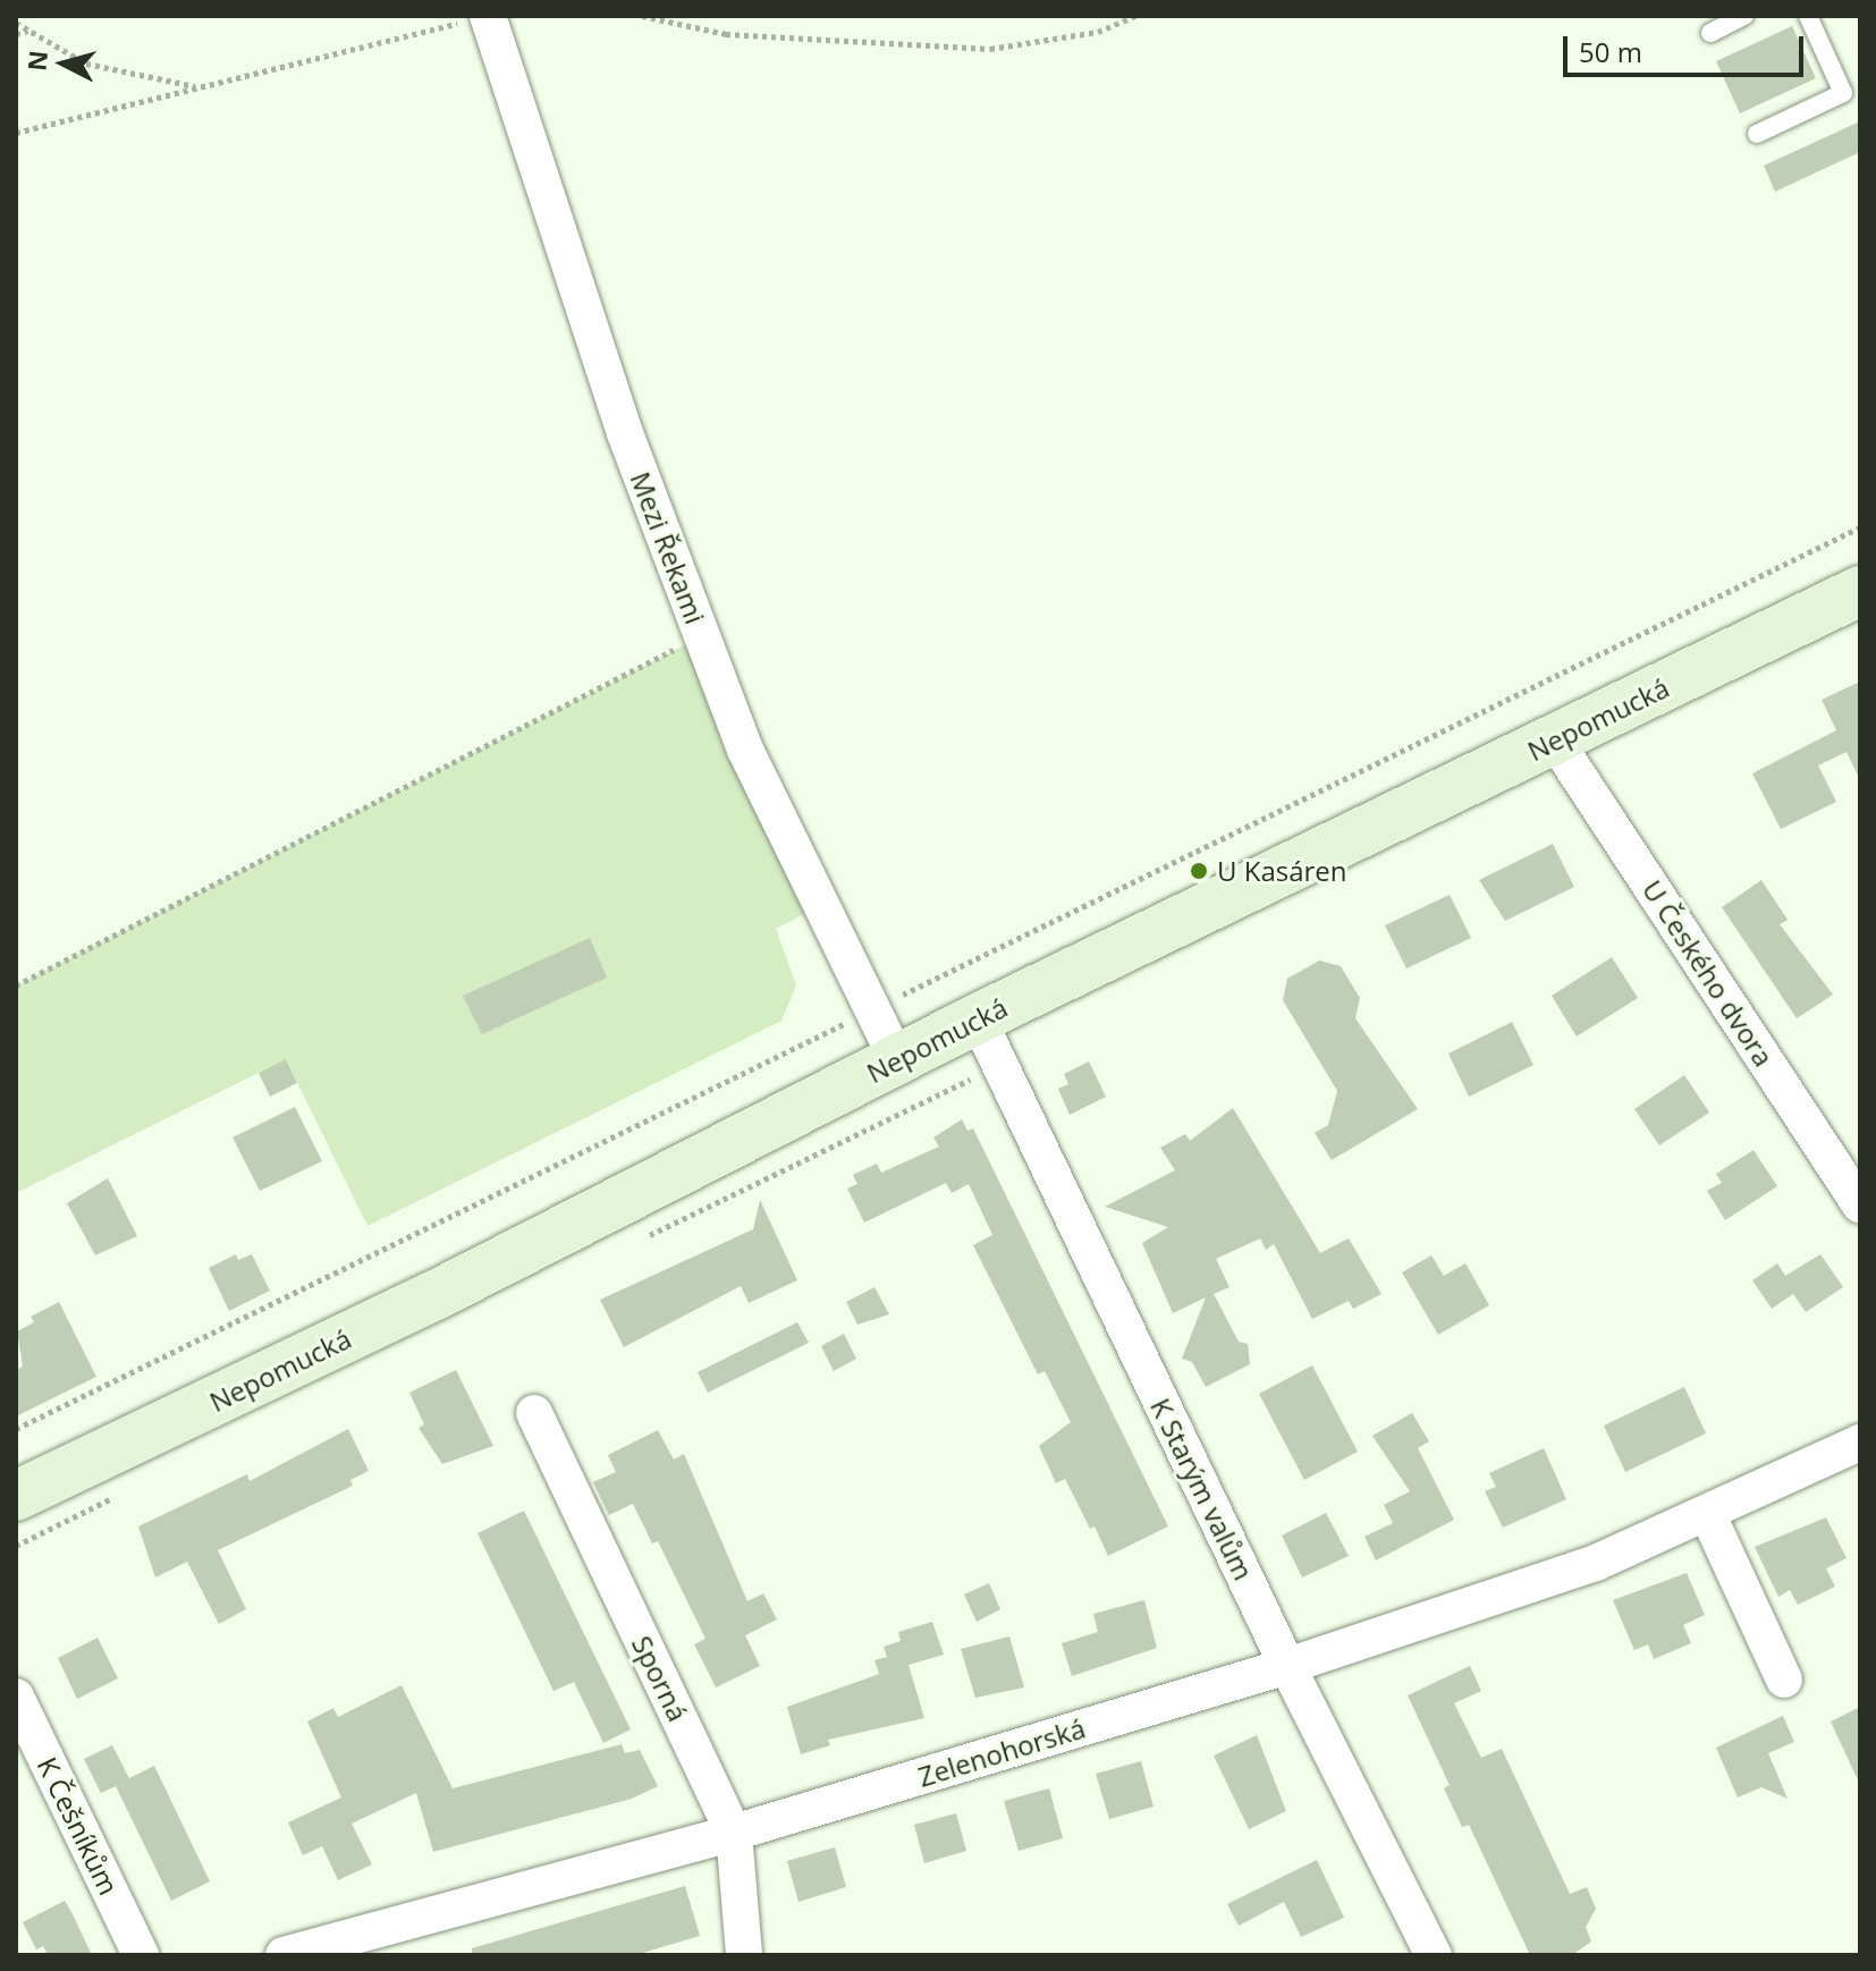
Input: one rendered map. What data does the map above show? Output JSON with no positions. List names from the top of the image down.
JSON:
{
  "streets": {
    "street": [
      "Mezi Řekami",
      "Nepomucká",
      "U Českého dvora",
      "K Starým valům",
      "Sporná",
      "Zelenohorská",
      "K Češníkům"
    ]
  },
  "crossings": [
    ["Mezi Řekami", "Nepomucká"],
    ["Nepomucká", "U Českého dvora"],
    ["Nepomucká", "K Starým valům"],
    ["K Starým valům", "Zelenohorská"],
    ["Sporná", "Zelenohorská"]
  ],
  "places": ["U Kasáren"],
  "scale_bar": "50 m",
  "north": "left"
}
